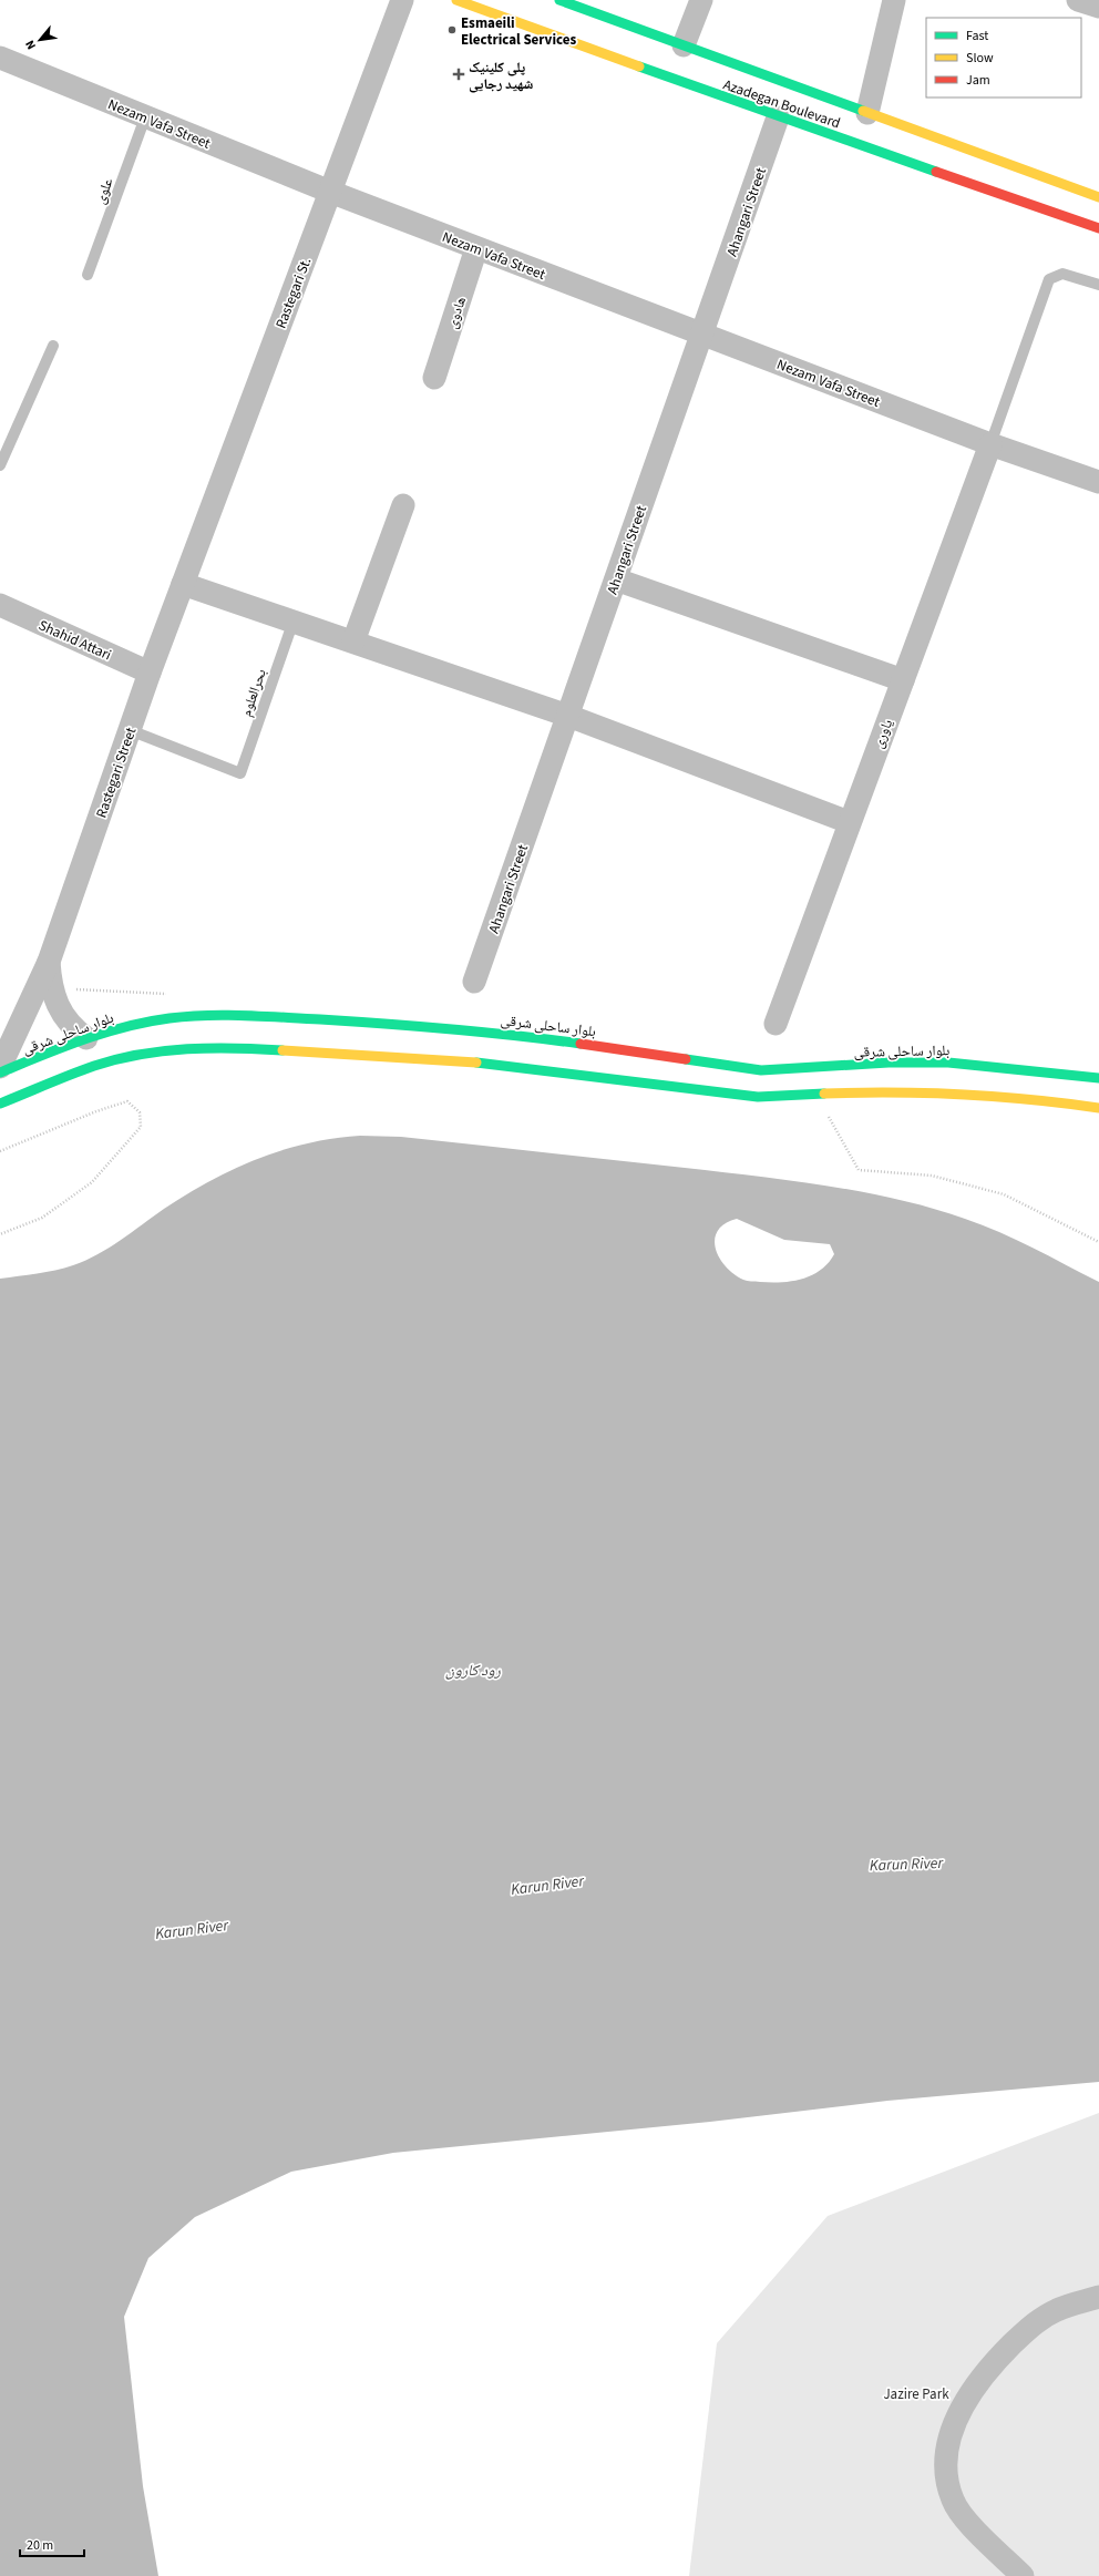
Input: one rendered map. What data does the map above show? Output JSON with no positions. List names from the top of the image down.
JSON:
{
  "streets": {
    "main road": ["Azadegan Boulevard", "بلوار ساحلی شرقی"],
    "street": [
      "Nezam Vafa Street",
      "Ahangari Street",
      "Rastegari St.",
      "هادوی",
      "Shahid Attari",
      "یاوری",
      "Rastegari Street"
    ],
    "lane": ["علوی", "بحرالعلوم"]
  },
  "crossings": [
    ["Azadegan Boulevard", "Ahangari Street"],
    ["Nezam Vafa Street", "علوی"],
    ["Nezam Vafa Street", "Ahangari Street"],
    ["Nezam Vafa Street", "Rastegari St."],
    ["Nezam Vafa Street", "هادوی"],
    ["Nezam Vafa Street", "یاوری"],
    ["Rastegari St.", "Rastegari Street"],
    ["Shahid Attari", "Rastegari Street"],
    ["بحرالعلوم", "Rastegari Street"]
  ],
  "water": ["رود کارون", "Karun River"],
  "parks": ["Jazire Park"],
  "places": {
    "other": ["Esmaeili Electrical Services"],
    "health": ["پلی کلینیک شهید رجایی"]
  },
  "legend": ["Fast", "Slow", "Jam"],
  "scale_bar": "20 m",
  "north": "bottom left"
}
